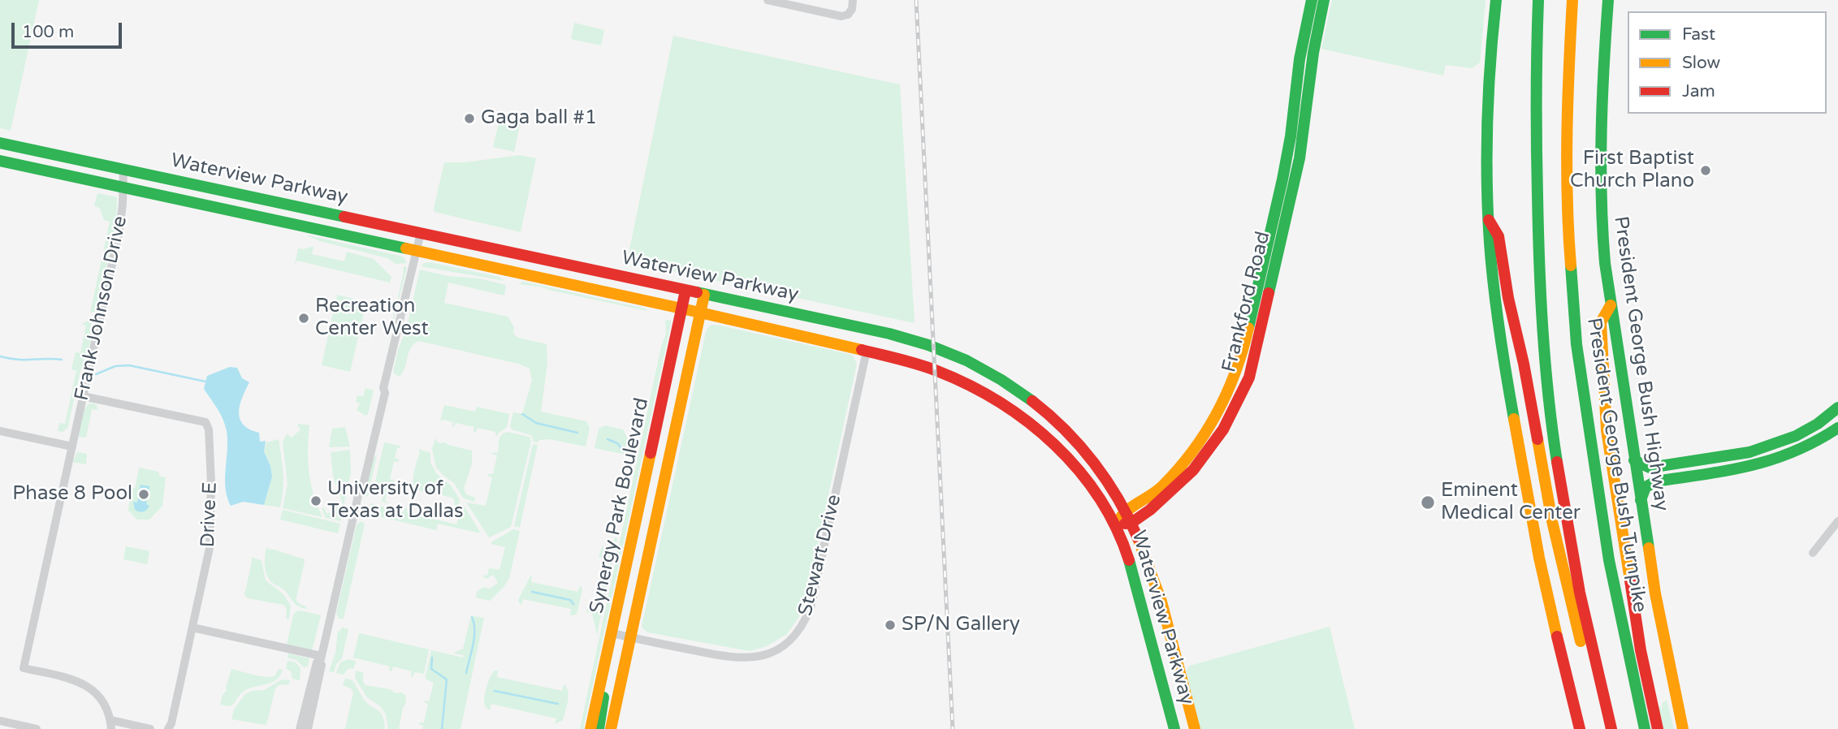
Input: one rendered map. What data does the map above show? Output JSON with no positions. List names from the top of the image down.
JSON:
{
  "streets": {
    "main road": [
      "Waterview Parkway",
      "Frankford Road",
      "President George Bush Highway",
      "President George Bush Turnpike",
      "Synergy Park Boulevard"
    ],
    "street": ["Frank Johnson Drive", "Drive E", "Stewart Drive"]
  },
  "crossings": [
    ["Waterview Parkway", "Frankford Road"],
    ["Waterview Parkway", "Frank Johnson Drive"],
    ["Waterview Parkway", "Synergy Park Boulevard"],
    ["Waterview Parkway", "Stewart Drive"],
    ["Frank Johnson Drive", "Drive E"],
    ["Synergy Park Boulevard", "Stewart Drive"]
  ],
  "places": [
    "Gaga ball #1",
    "First Baptist Church Plano",
    "Recreation Center West",
    "Phase 8 Pool",
    "University of Texas at Dallas",
    "Eminent Medical Center",
    "SP/N Gallery"
  ],
  "legend": ["Fast", "Slow", "Jam"],
  "scale_bar": "100 m"
}
